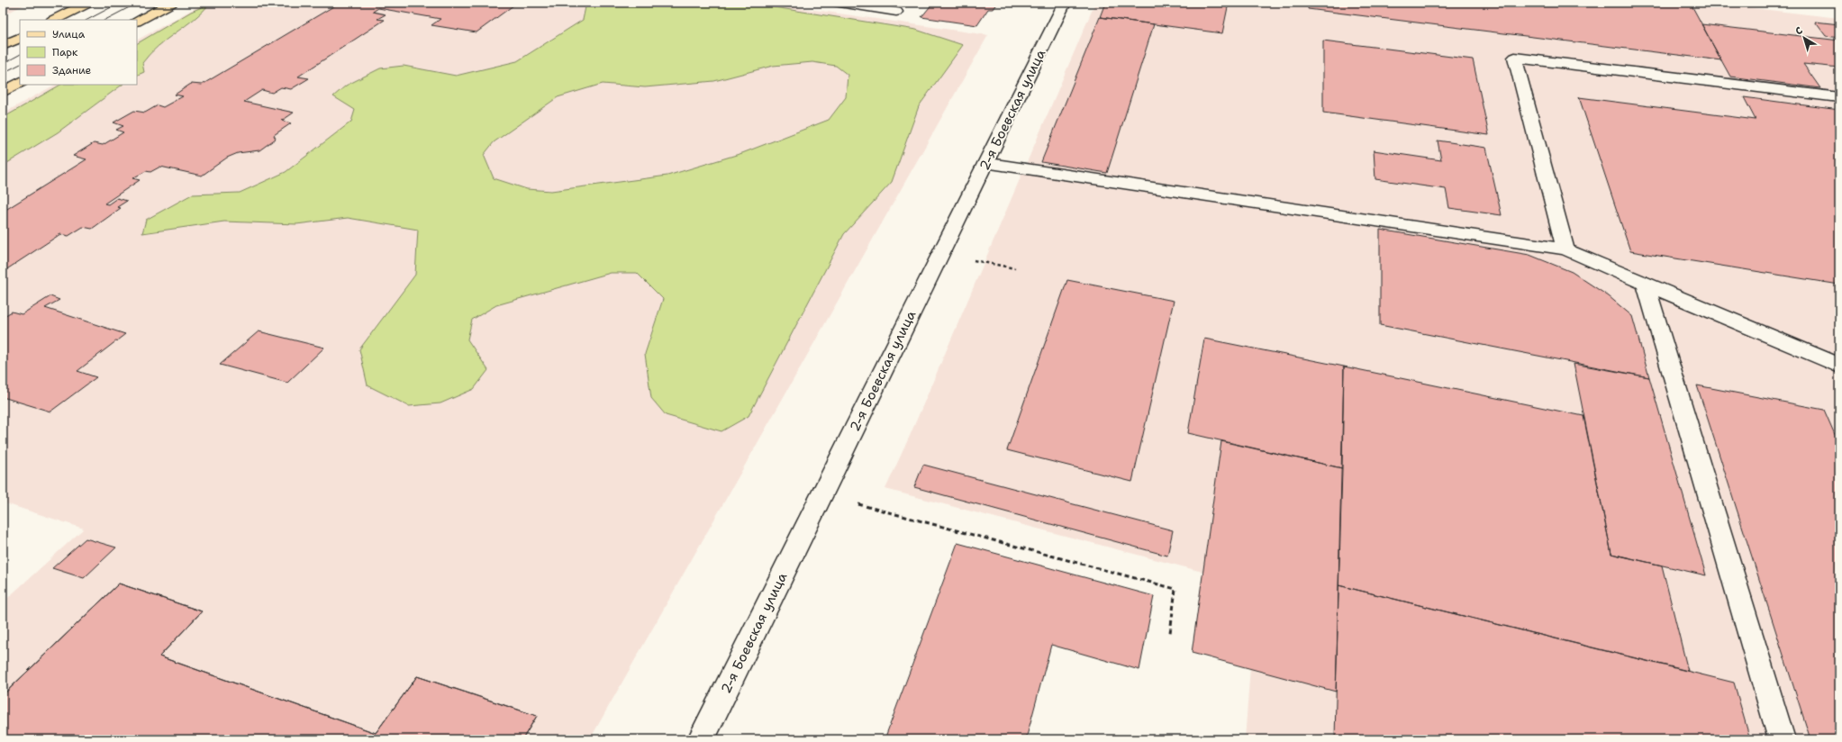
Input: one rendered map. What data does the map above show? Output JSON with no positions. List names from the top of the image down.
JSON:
{
  "streets": {
    "street": ["2-я Боевская улица"]
  },
  "legend": ["Улица", "Парк", "Здание"],
  "north": "top left"
}
